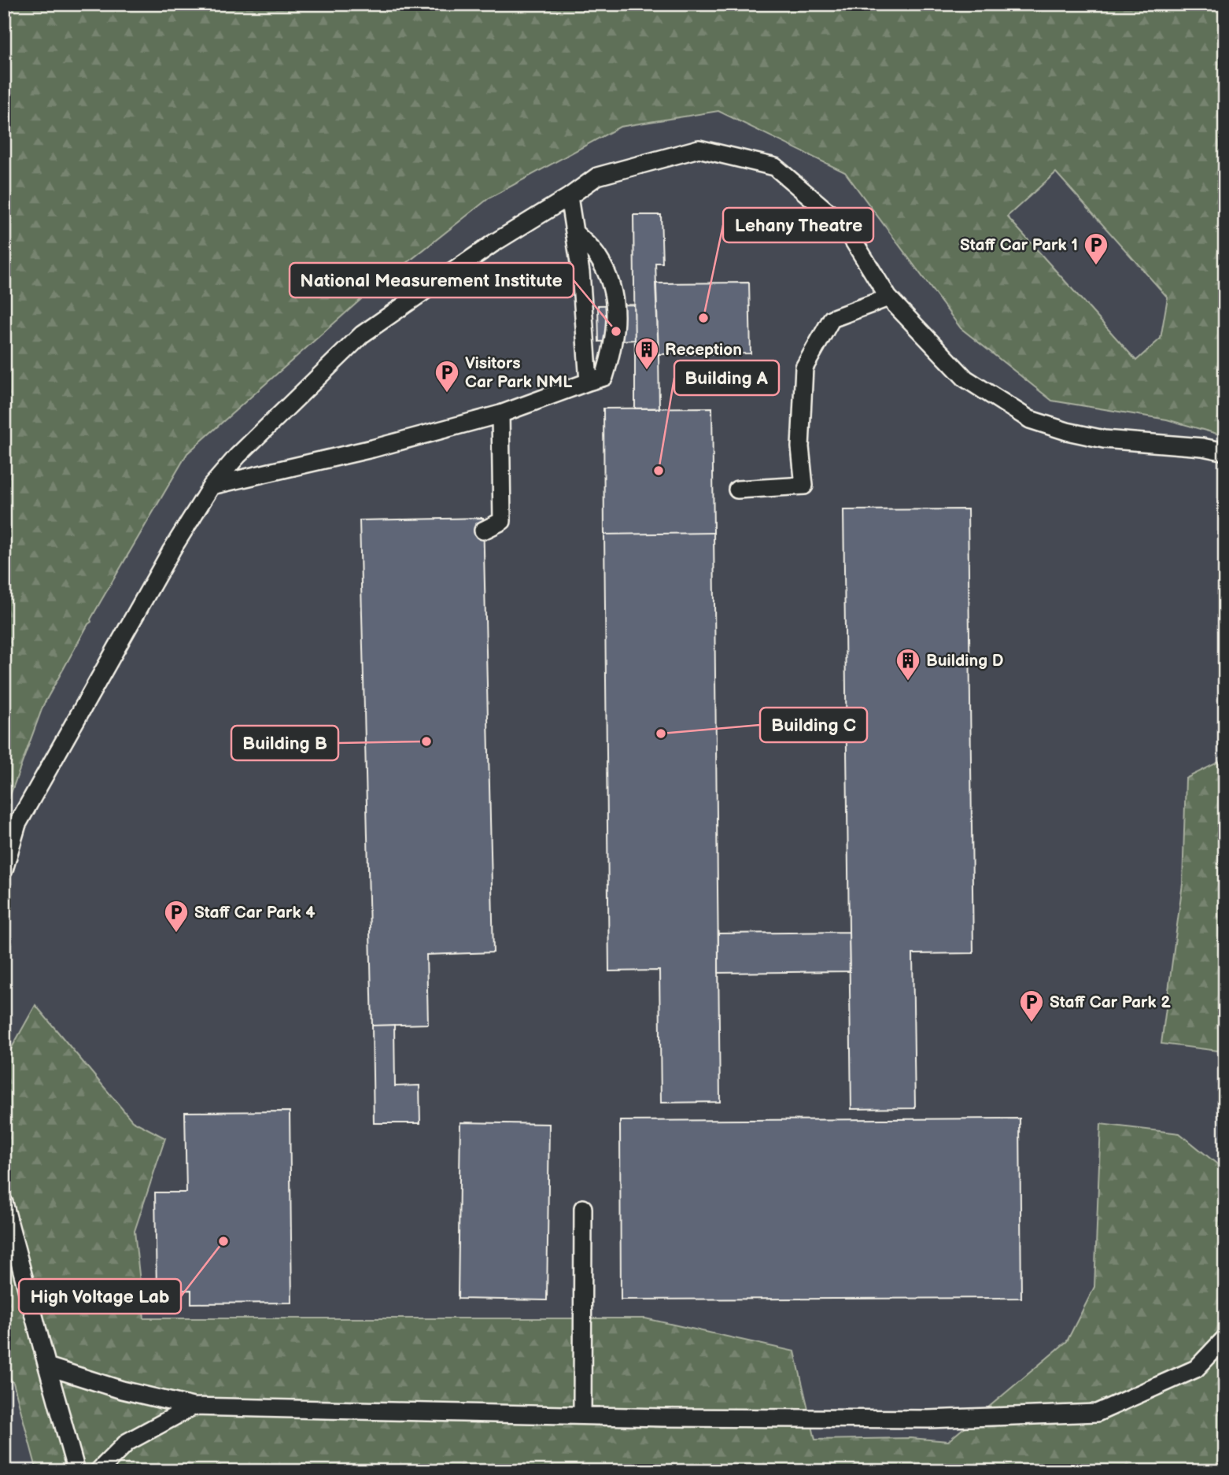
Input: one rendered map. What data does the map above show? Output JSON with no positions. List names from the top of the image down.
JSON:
{
  "places": {
    "parking": [
      "Staff Car Park 1",
      "Visitors Car Park NML",
      "Staff Car Park 4",
      "Staff Car Park 2"
    ],
    "other": [
      "Lehany Theatre",
      "National Measurement Institute",
      "Building A",
      "Building C",
      "Building B",
      "High Voltage Lab"
    ],
    "building": ["Reception", "Building D"]
  }
}
